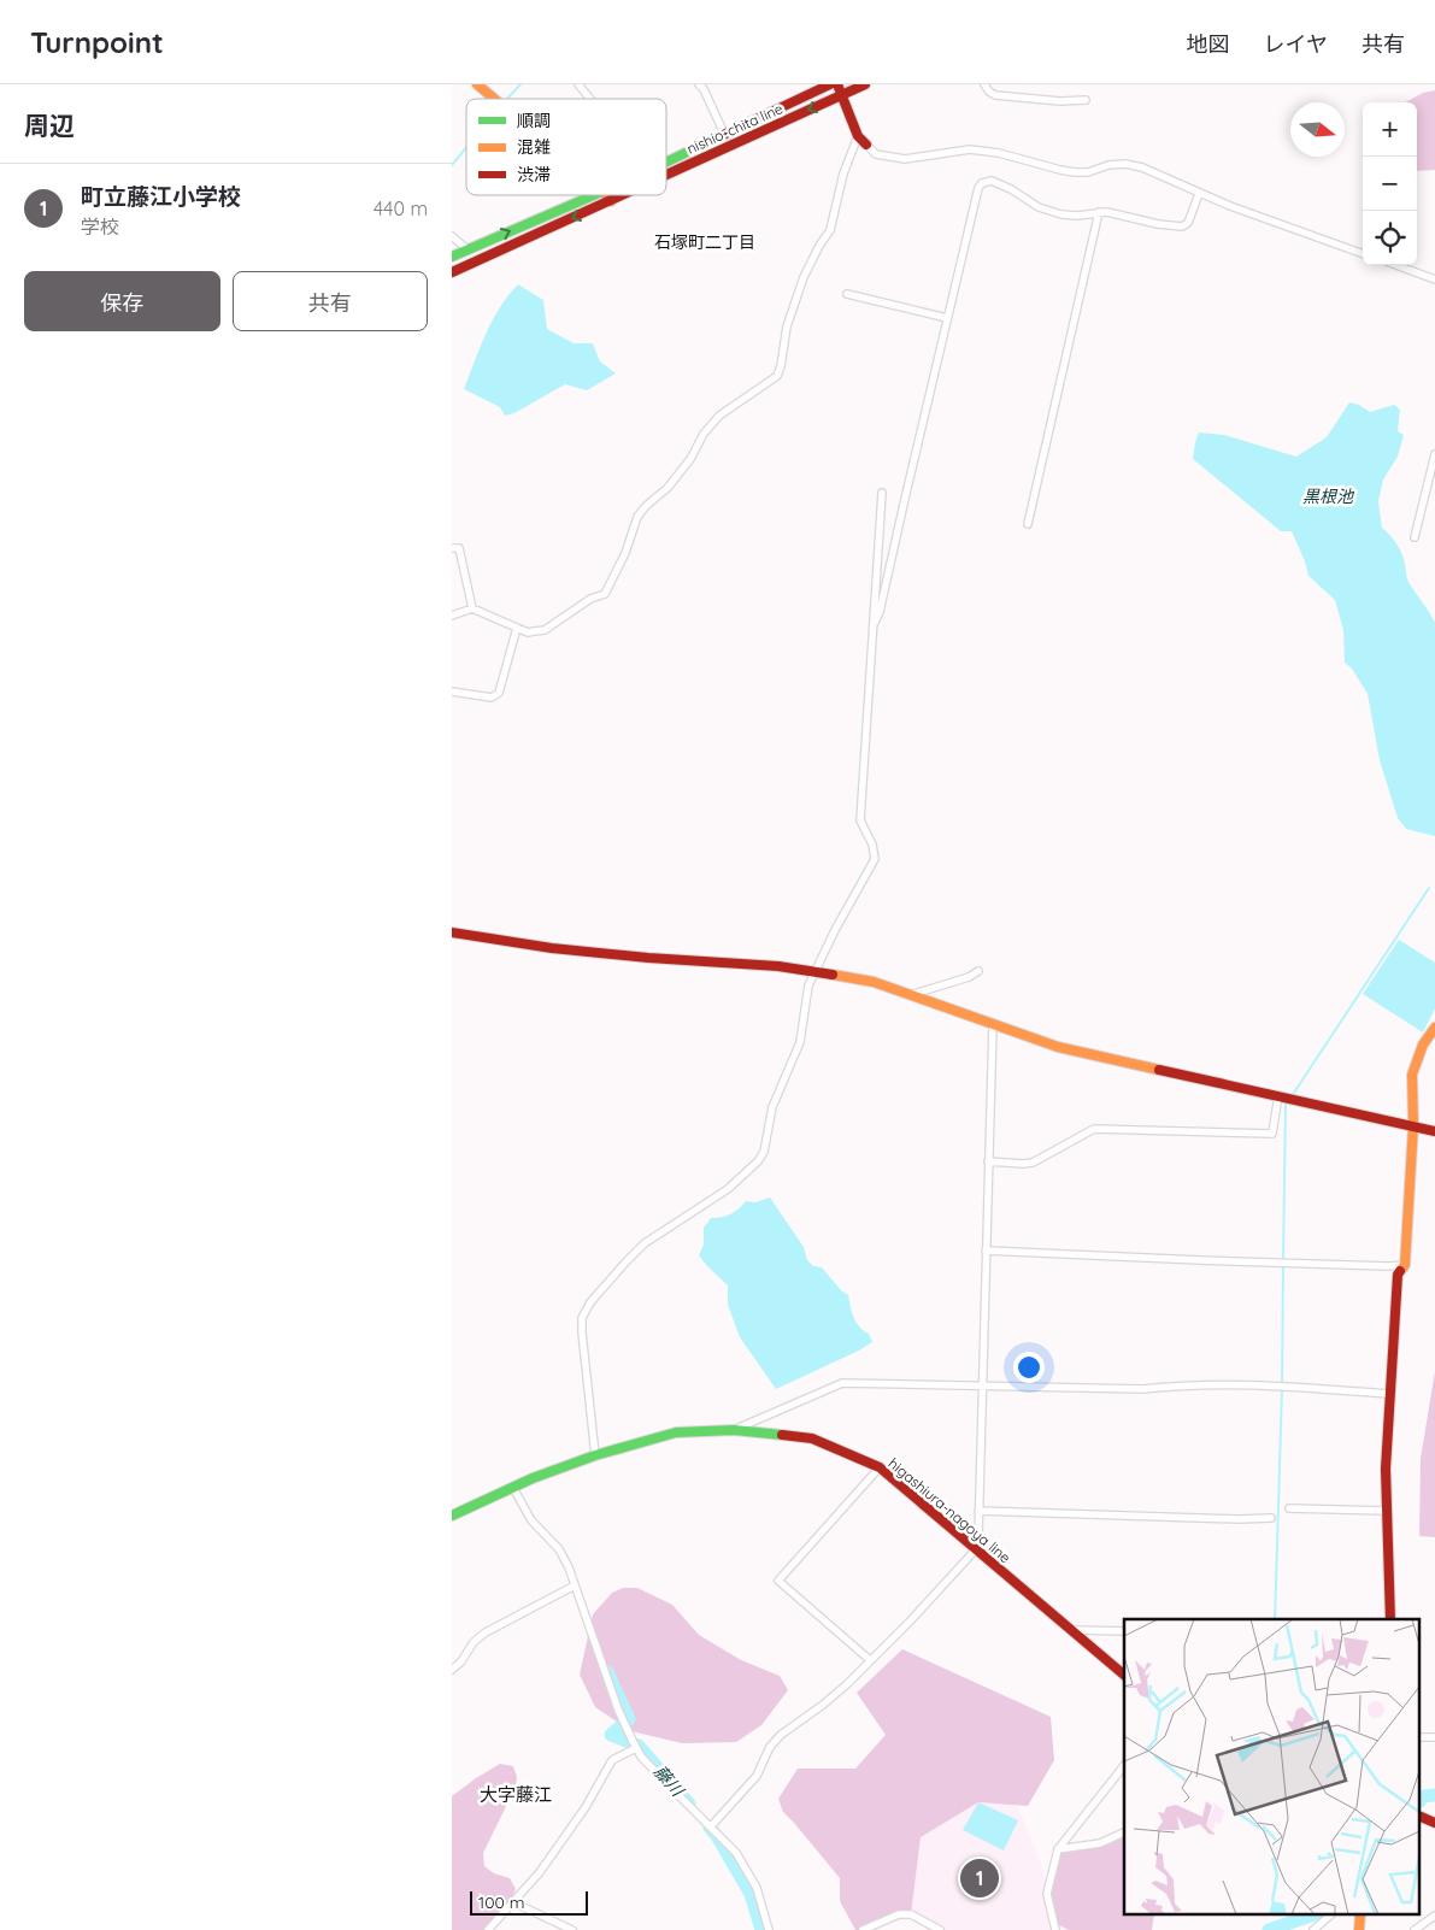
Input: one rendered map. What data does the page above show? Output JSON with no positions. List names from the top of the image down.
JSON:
{
  "streets": {
    "street": ["nishio-chita line", "higashiura-nagoya line"]
  },
  "districts": ["石塚町二丁目", "大字藤江"],
  "water": ["黒根池", "藤川"],
  "legend": ["順調", "混雑", "渋滞"],
  "scale_bar": "100 m",
  "north": "right",
  "page": {
    "header": "Turnpoint",
    "nav": ["地図", "レイヤ", "共有"],
    "heading": "周辺",
    "map_buttons": ["+", "−"],
    "list": [
      {
        "mark": "1",
        "name": "町立藤江小学校",
        "note": "学校",
        "value": "440 m"
      }
    ],
    "buttons": ["保存", "共有"],
    "pins": "1",
    "scale": "100 m"
  }
}
